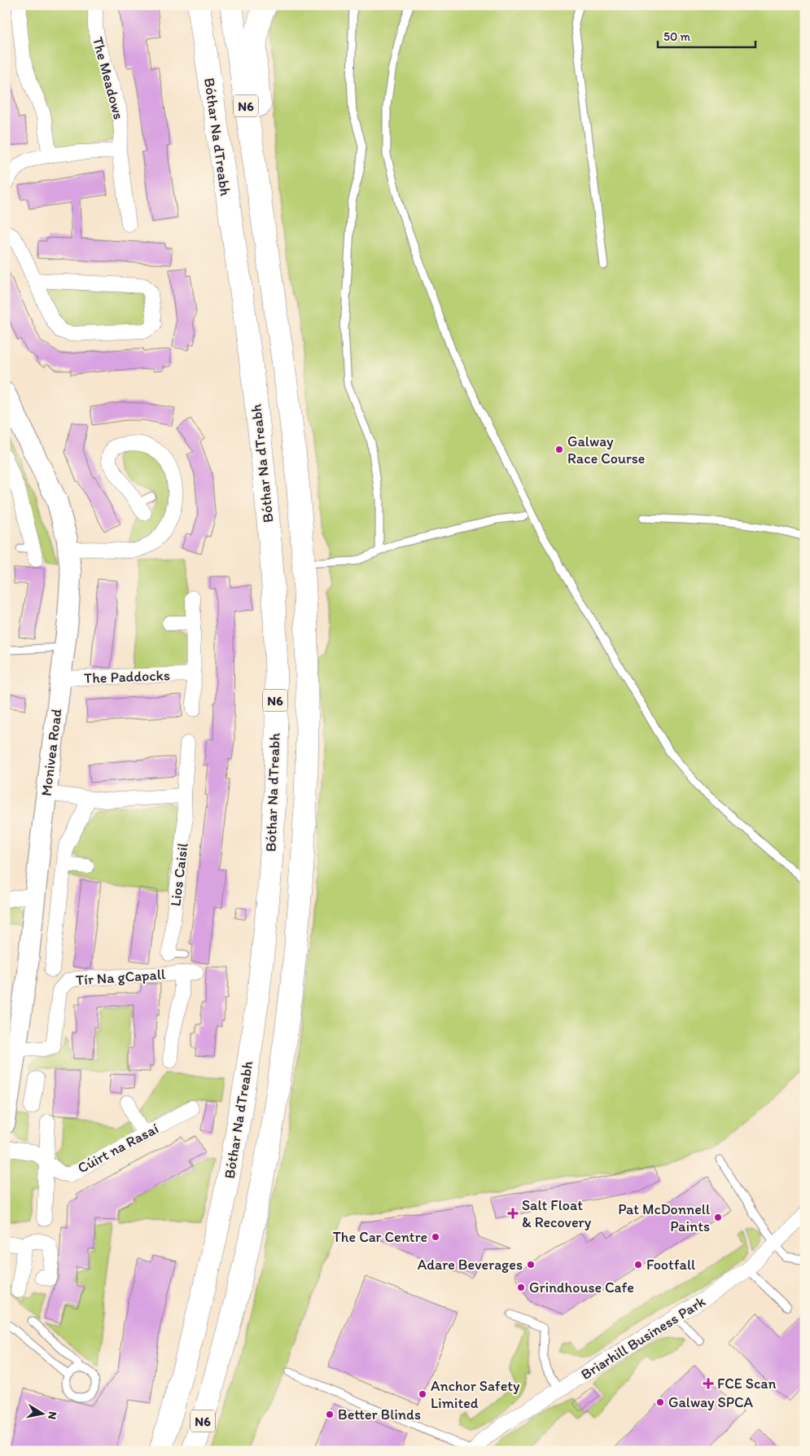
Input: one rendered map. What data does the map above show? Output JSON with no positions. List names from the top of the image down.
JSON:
{
  "streets": {
    "highway": ["N6", "Bóthar Na dTreabh"],
    "main road": ["Monivea Road"],
    "street": [
      "The Meadows",
      "The Paddocks",
      "Lios Caisil",
      "Tír Na gCapall",
      "Cúirt na Rasaí",
      "Briarhill Business Park"
    ]
  },
  "crossings": [
    ["The Paddocks", "Monivea Road"],
    ["Monivea Road", "Tír Na gCapall"]
  ],
  "places": {
    "other": [
      "Galway Race Course",
      "Pat McDonnell Paints",
      "The Car Centre",
      "Adare Beverages",
      "Footfall",
      "Grindhouse Cafe",
      "Anchor Safety Limited",
      "Galway SPCA",
      "Better Blinds"
    ],
    "health": ["Salt Float & Recovery", "FCE Scan"]
  },
  "scale_bar": "50 m",
  "north": "right"
}
